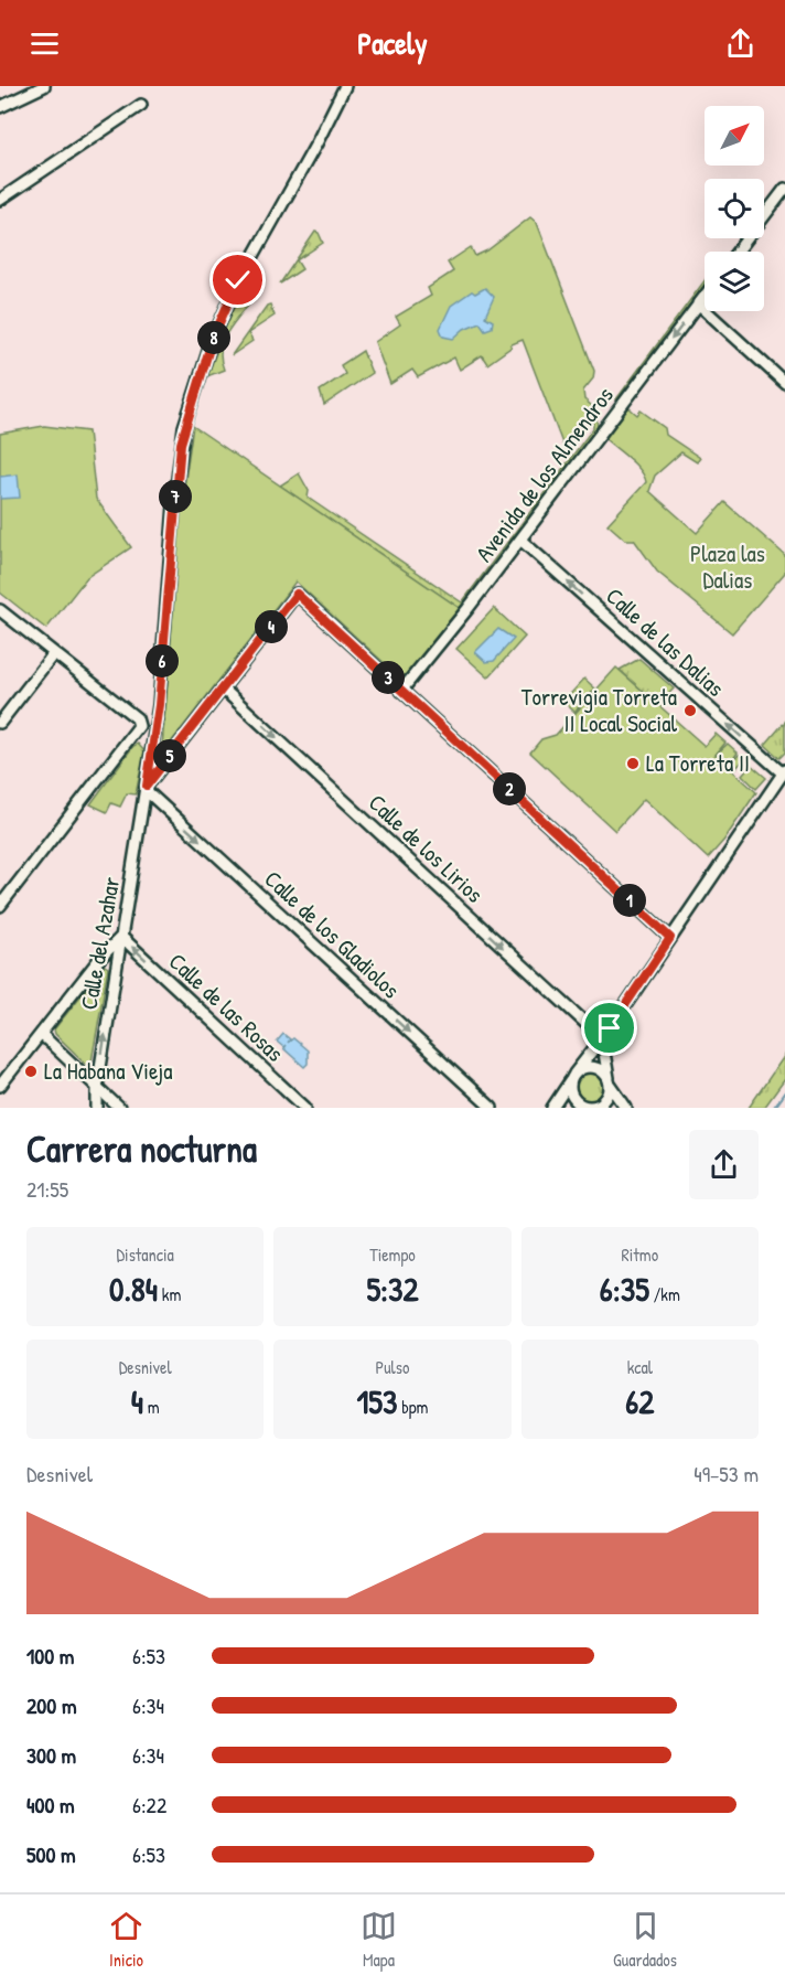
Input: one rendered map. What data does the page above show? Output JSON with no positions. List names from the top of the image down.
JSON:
{
  "streets": {
    "street": [
      "Avenida de los Almendros",
      "Calle de las Dalias",
      "Calle de los Lirios",
      "Calle de los Gladiolos",
      "Calle del Azahar",
      "Calle de las Rosas"
    ]
  },
  "crossings": [
    ["Avenida de los Almendros", "Calle de las Dalias"],
    ["Calle de los Gladiolos", "Calle del Azahar"],
    ["Calle del Azahar", "Calle de las Rosas"]
  ],
  "one_way": [
    "Avenida de los Almendros",
    "Calle de las Dalias",
    "Calle de los Lirios",
    "Calle de los Gladiolos",
    "Calle de las Rosas"
  ],
  "parks": ["Plaza las Dalias"],
  "places": ["Torrevigia Torreta II Local Social", "La Torreta II", "La Habana Vieja"],
  "north": "top right",
  "page": {
    "header": "Pacely",
    "pins": [
      "8",
      "7",
      "4",
      "6",
      "3",
      "5",
      "2",
      "1"
    ],
    "heading": ["Carrera nocturna", "21:55"],
    "stats": [
      ["Distancia", "0.84 km"],
      ["Tiempo", "5:32"],
      ["Ritmo", "6:35 /km"],
      ["Desnivel", "4 m"],
      ["Pulso", "153 bpm"],
      ["kcal", "62"]
    ],
    "chart": ["Desnivel", "49–53 m"],
    "list": [
      {
        "name": "100 m",
        "note": "6:53"
      },
      {
        "name": "200 m",
        "note": "6:34"
      },
      {
        "name": "300 m",
        "note": "6:34"
      },
      {
        "name": "400 m",
        "note": "6:22"
      },
      {
        "name": "500 m",
        "note": "6:53"
      }
    ],
    "tabs": ["Inicio", "Mapa", "Guardados"]
  }
}
